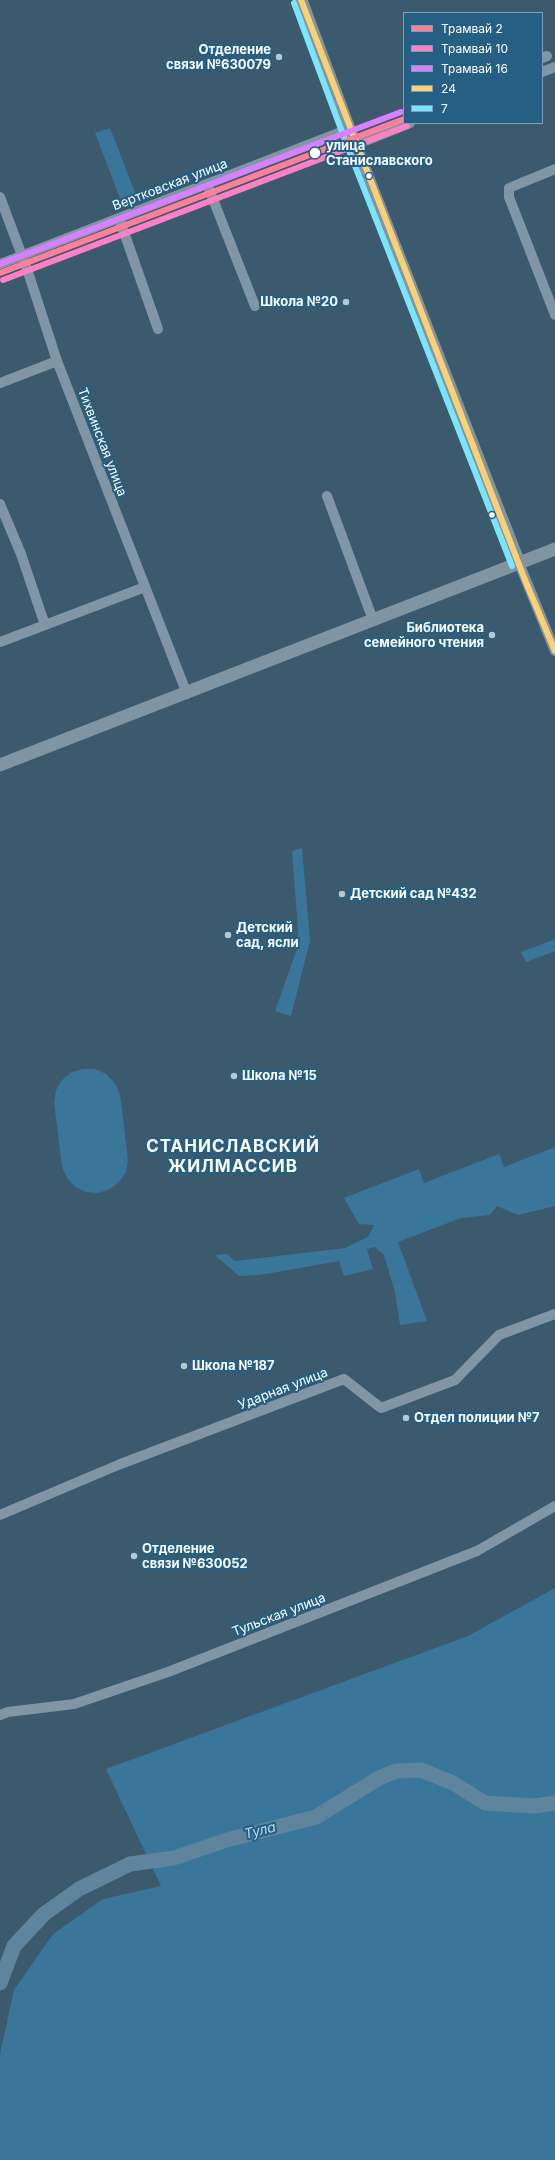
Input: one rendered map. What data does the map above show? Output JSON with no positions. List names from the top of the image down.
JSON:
{
  "streets": {
    "street": [
      "Вертковская улица",
      "Тихвинская улица",
      "Ударная улица",
      "Тульская улица"
    ]
  },
  "crossings": [
    ["Вертковская улица", "Тихвинская улица"]
  ],
  "districts": ["СТАНИСЛАВСКИЙ ЖИЛМАССИВ"],
  "water": ["Тула"],
  "places": [
    "Отделение связи №630079",
    "улица Станиславского",
    "Школа №20",
    "Библиотека семейного чтения",
    "Детский сад №432",
    "Детский сад, ясли",
    "Школа №15",
    "Школа №187",
    "Отдел полиции №7",
    "Отделение связи №630052"
  ],
  "lines": [
    "transit line 24",
    "transit line 7",
    "tram line 16",
    "tram line 2",
    "tram line 10"
  ],
  "legend": [
    "Трамвай 2",
    "Трамвай 10",
    "Трамвай 16",
    "24",
    "7"
  ]
}
